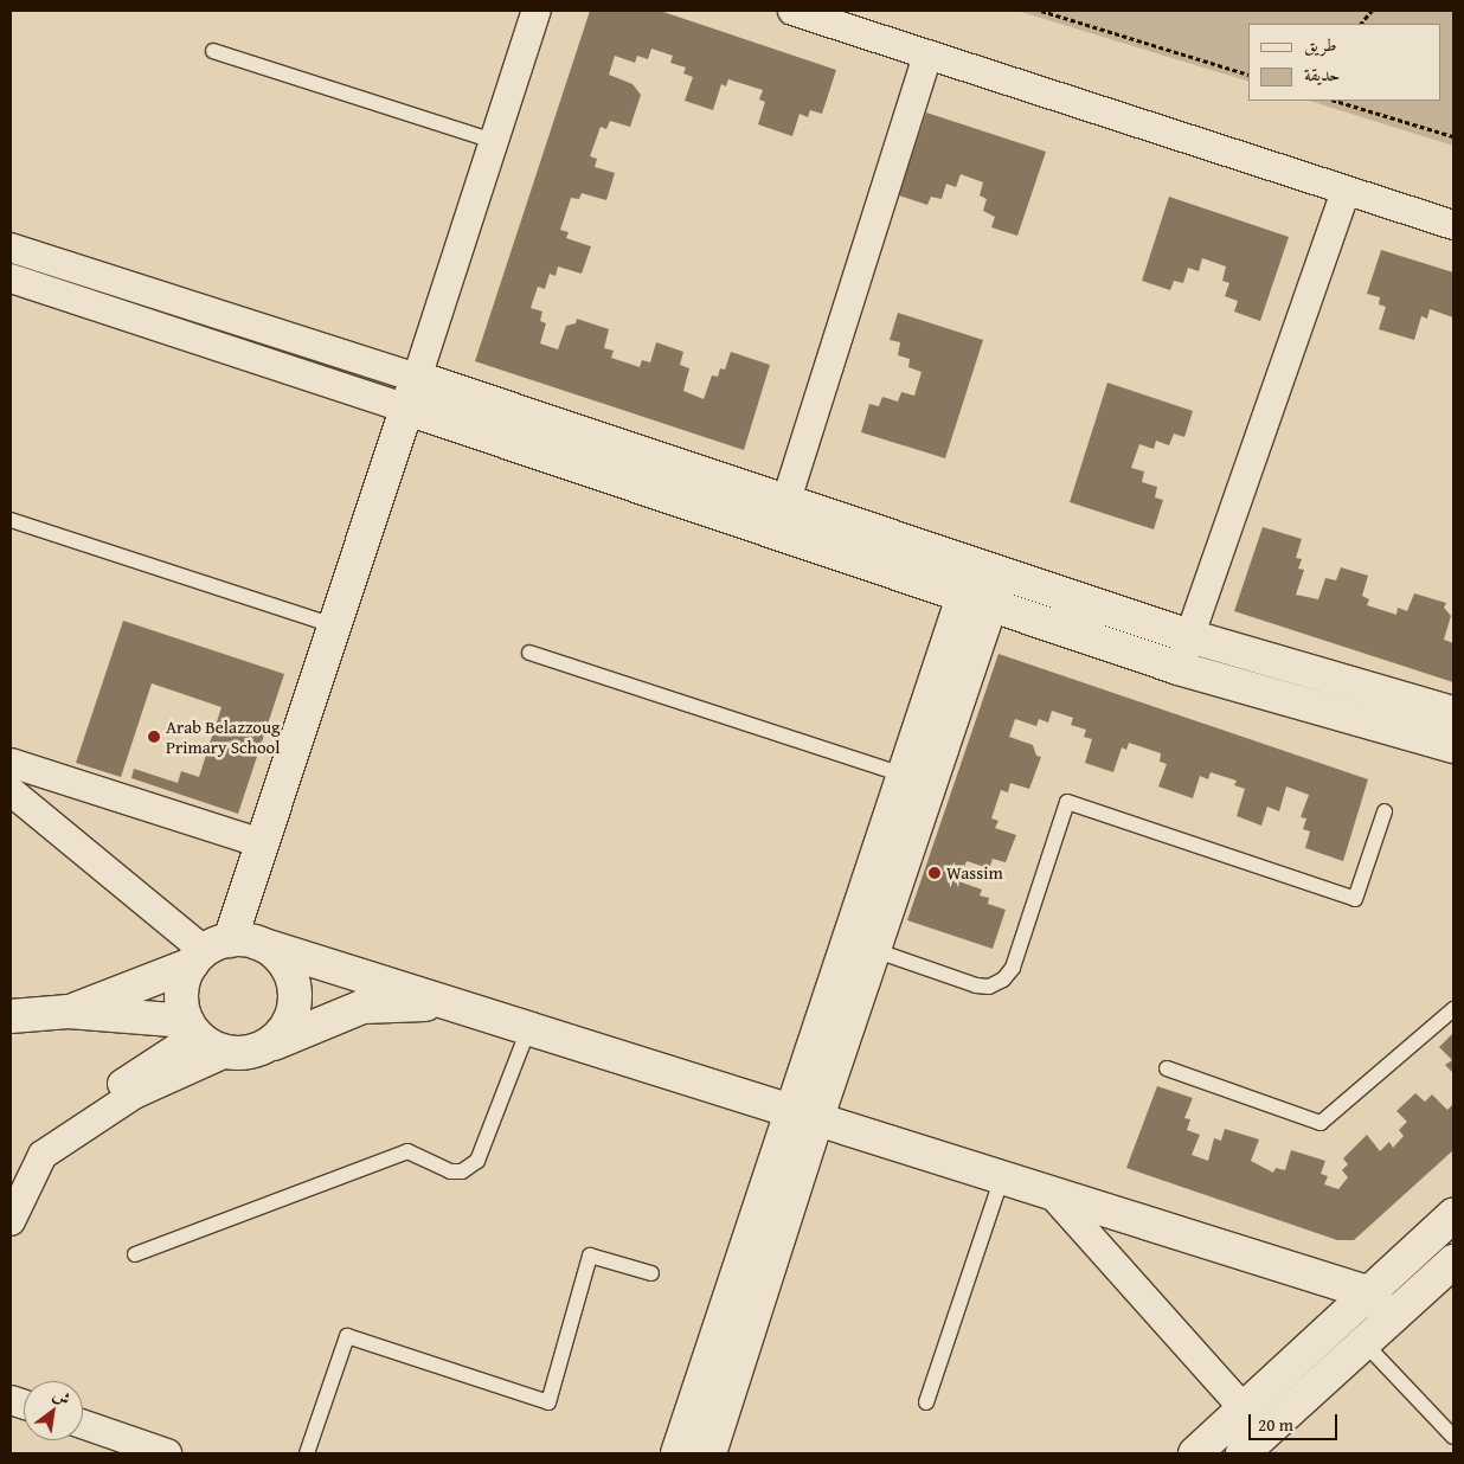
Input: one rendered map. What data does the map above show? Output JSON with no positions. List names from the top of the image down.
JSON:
{
  "places": ["Arab Belazzoug Primary School", "Wassim"],
  "legend": ["طريق", "حديقة"],
  "scale_bar": "20 m",
  "north": "top right"
}
